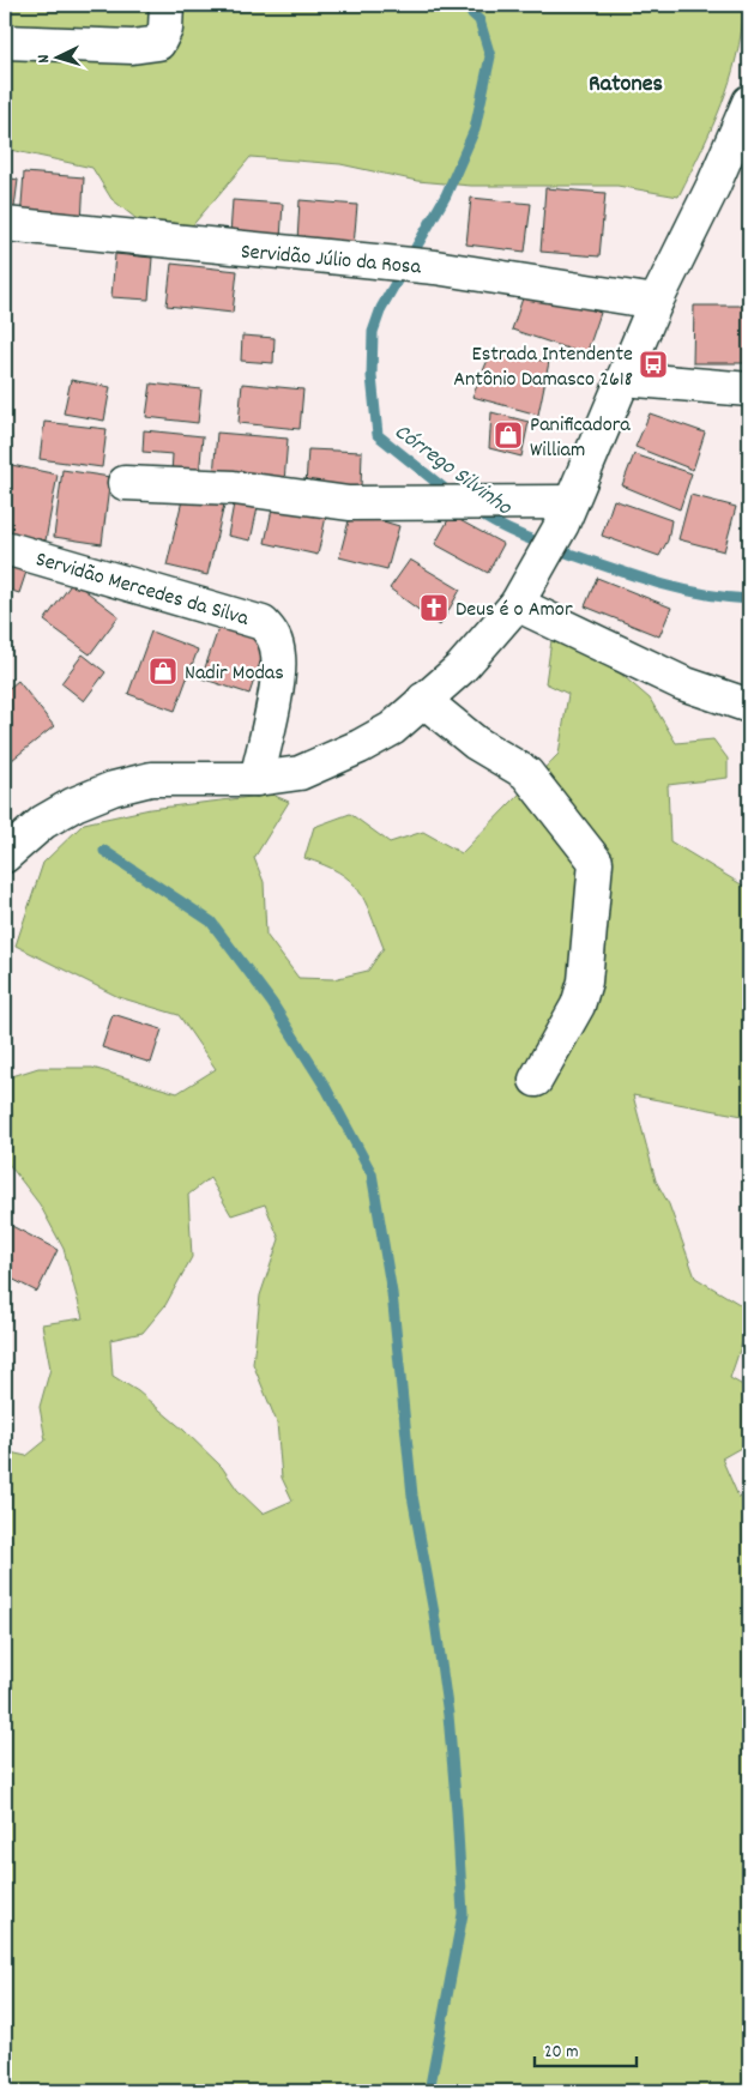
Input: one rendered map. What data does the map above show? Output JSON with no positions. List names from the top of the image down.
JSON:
{
  "streets": {
    "street": ["Servidão Júlio da Rosa", "Servidão Mercedes da Silva"]
  },
  "districts": ["Ratones"],
  "water": ["Córrego Silvinho"],
  "places": {
    "bus stop": ["Estrada Intendente Antônio Damasco 2618"],
    "shop": ["Panificadora William", "Nadir Modas"],
    "church": ["Deus é o Amor"]
  },
  "scale_bar": "20 m",
  "north": "left"
}
